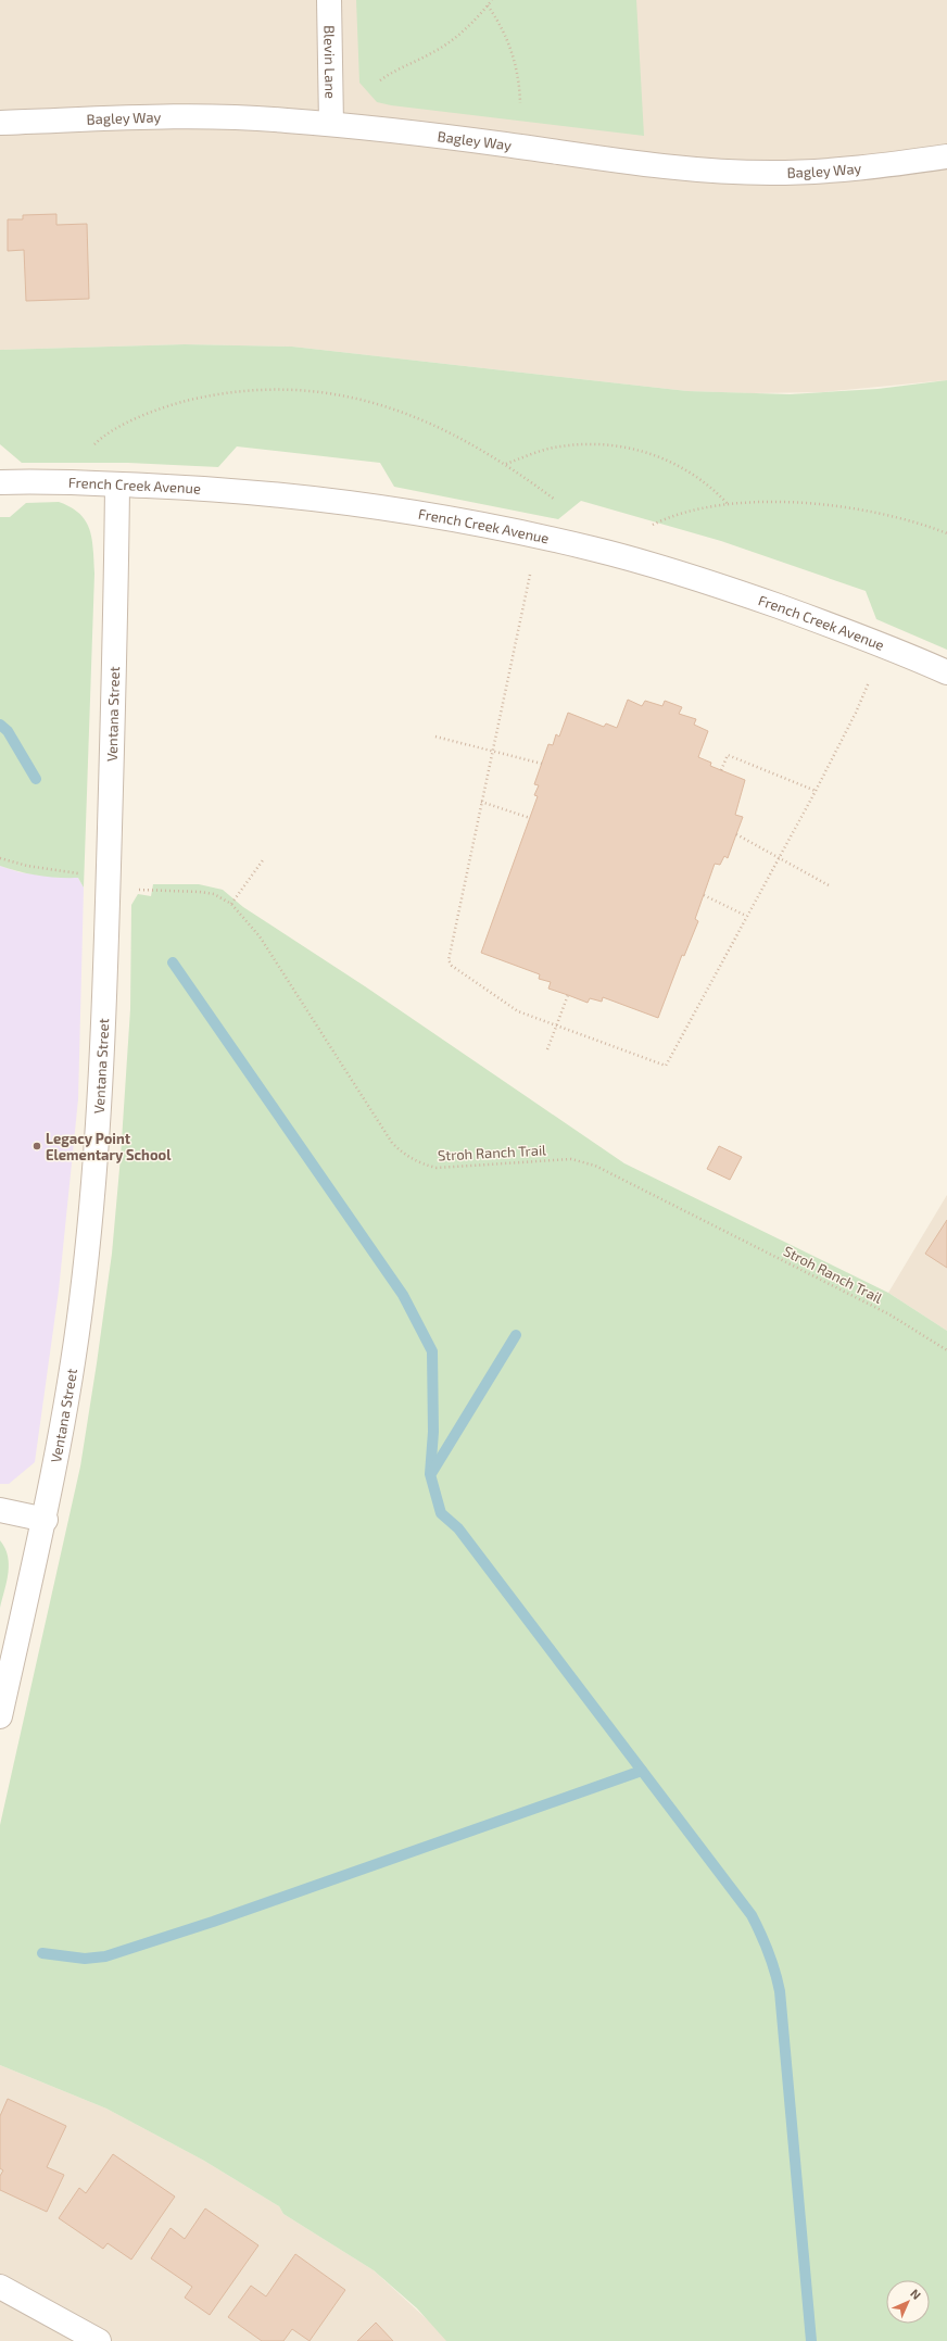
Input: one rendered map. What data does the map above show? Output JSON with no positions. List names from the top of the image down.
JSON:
{
  "streets": {
    "street": [
      "Blevin Lane",
      "Bagley Way",
      "French Creek Avenue",
      "Ventana Street"
    ],
    "path": ["Stroh Ranch Trail"]
  },
  "crossings": [
    ["Blevin Lane", "Bagley Way"],
    ["French Creek Avenue", "Ventana Street"]
  ],
  "places": ["Legacy Point Elementary School"],
  "north": "top right"
}
